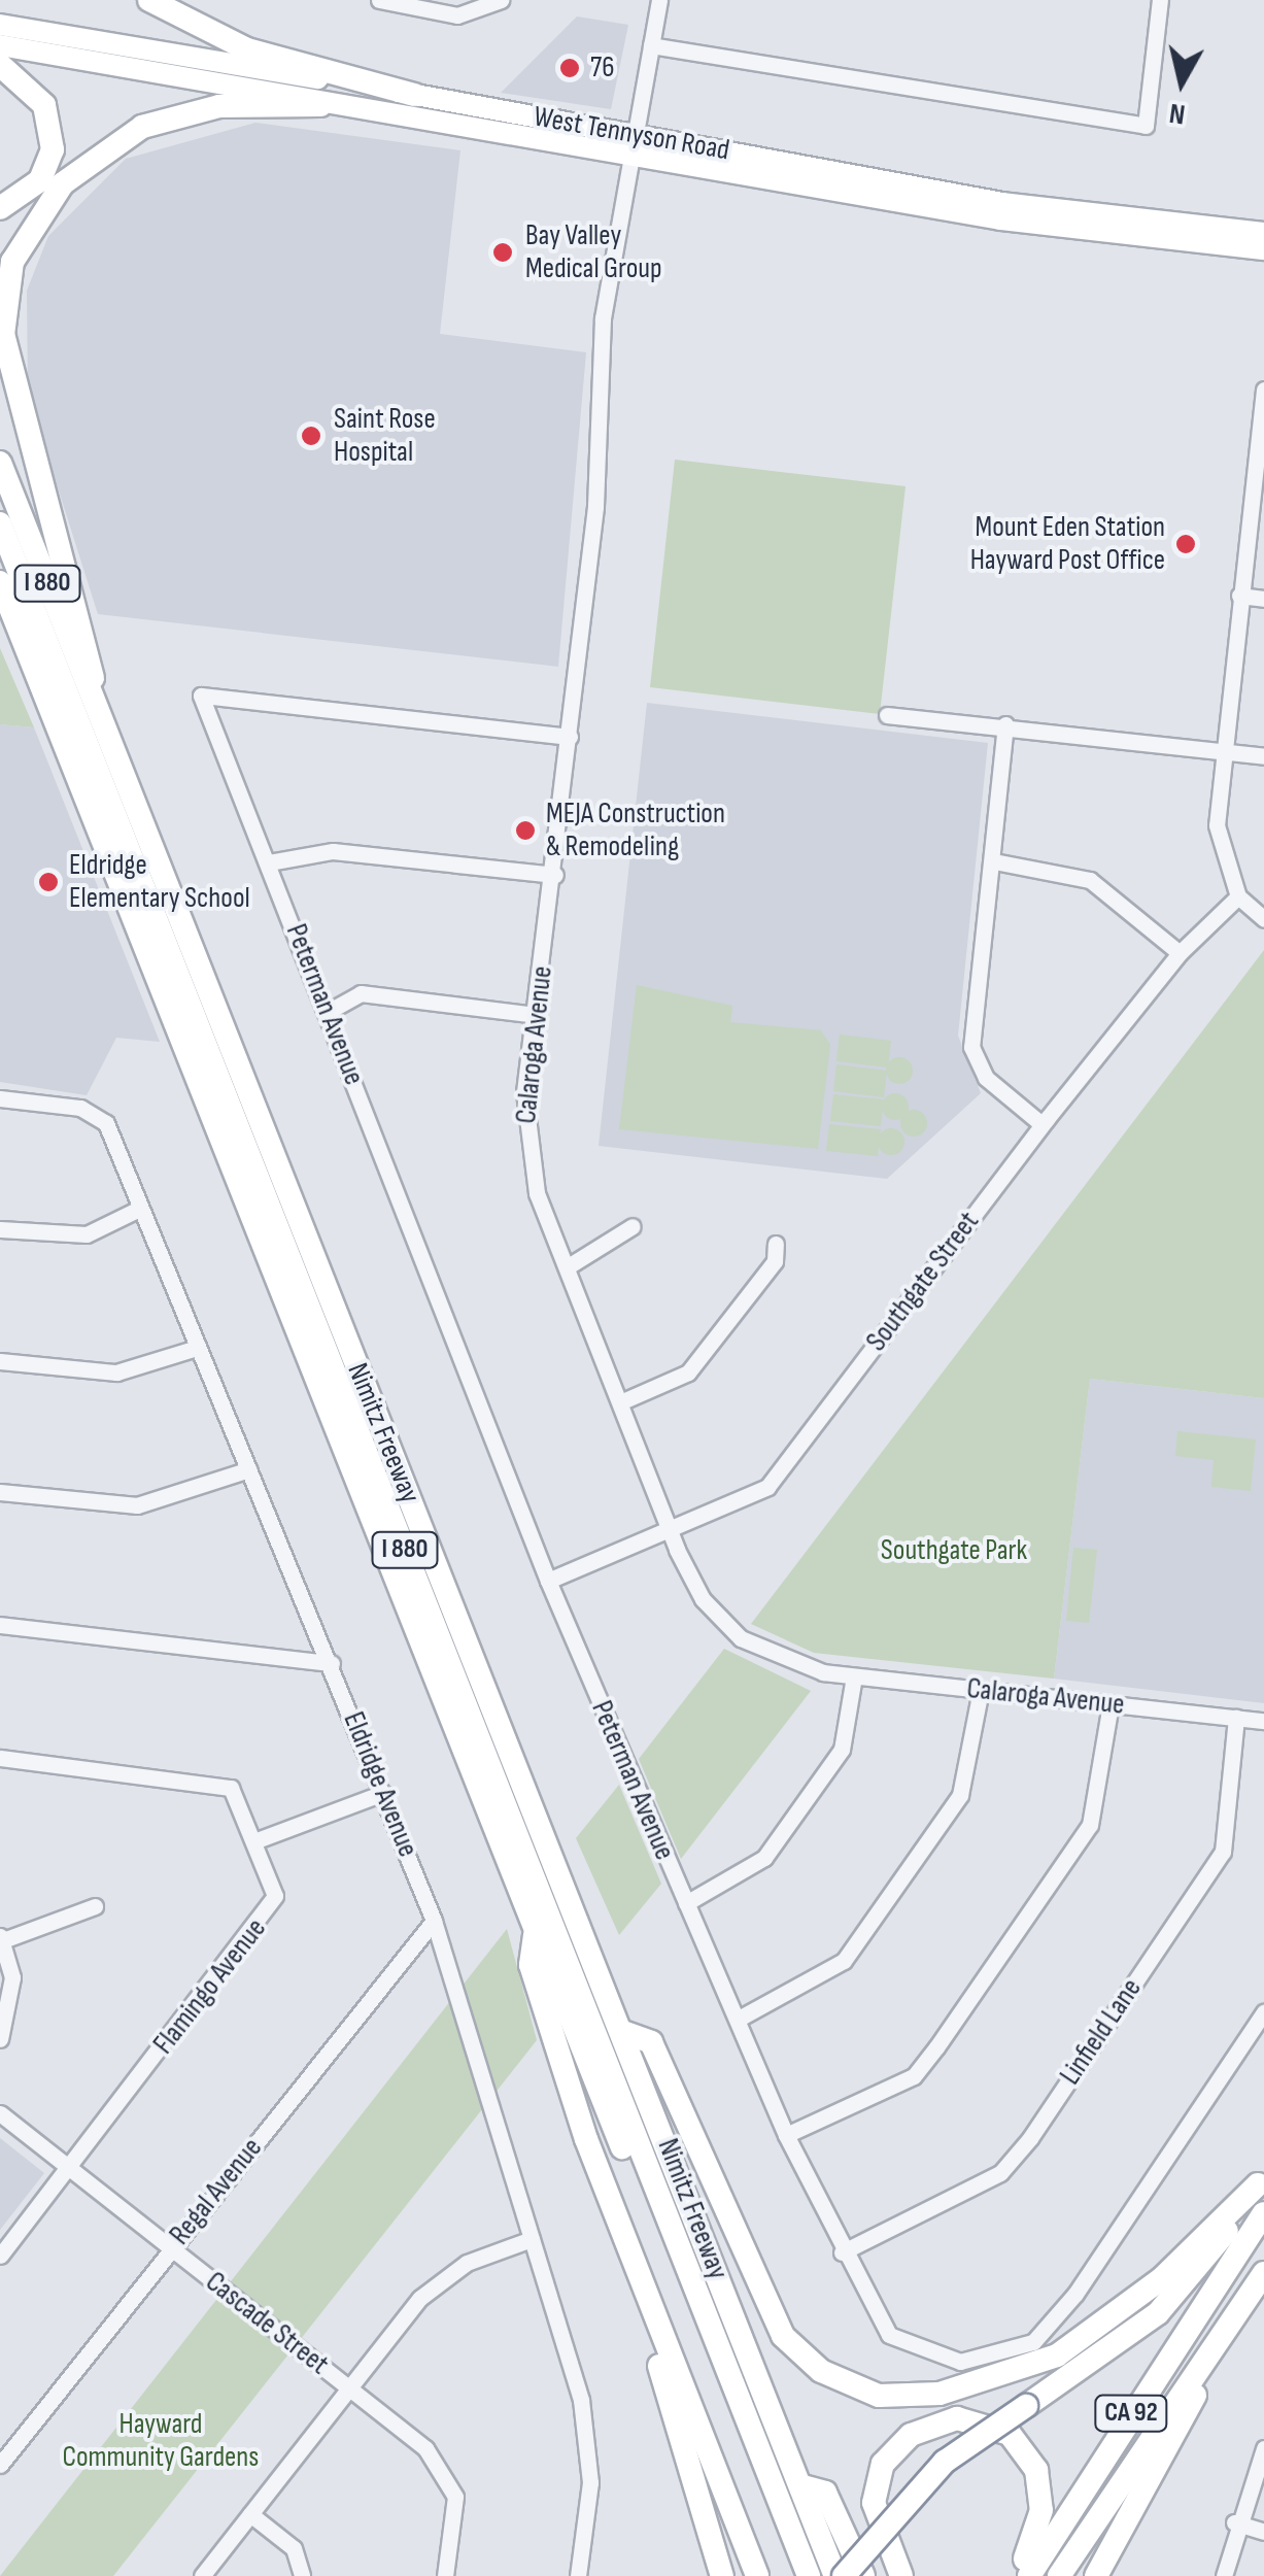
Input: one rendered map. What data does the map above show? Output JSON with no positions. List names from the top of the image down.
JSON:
{
  "streets": {
    "highway": ["I 880", "Nimitz Freeway", "CA 92"],
    "main road": ["West Tennyson Road"],
    "street": [
      "Peterman Avenue",
      "Calaroga Avenue",
      "Southgate Street",
      "Eldridge Avenue",
      "Flamingo Avenue",
      "Linfield Lane",
      "Regal Avenue",
      "Cascade Street"
    ]
  },
  "crossings": [
    ["West Tennyson Road", "Calaroga Avenue"],
    ["Peterman Avenue", "Calaroga Avenue"],
    ["Peterman Avenue", "Southgate Street"],
    ["Peterman Avenue", "Linfield Lane"],
    ["Calaroga Avenue", "Southgate Street"],
    ["Calaroga Avenue", "Linfield Lane"],
    ["Eldridge Avenue", "Regal Avenue"],
    ["Flamingo Avenue", "Cascade Street"],
    ["Regal Avenue", "Cascade Street"]
  ],
  "parks": ["Southgate Park", "Hayward Community Gardens"],
  "places": [
    "76",
    "Bay Valley Medical Group",
    "Saint Rose Hospital",
    "Mount Eden Station Hayward Post Office",
    "MEJA Construction & Remodeling",
    "Eldridge Elementary School"
  ],
  "north": "bottom"
}
